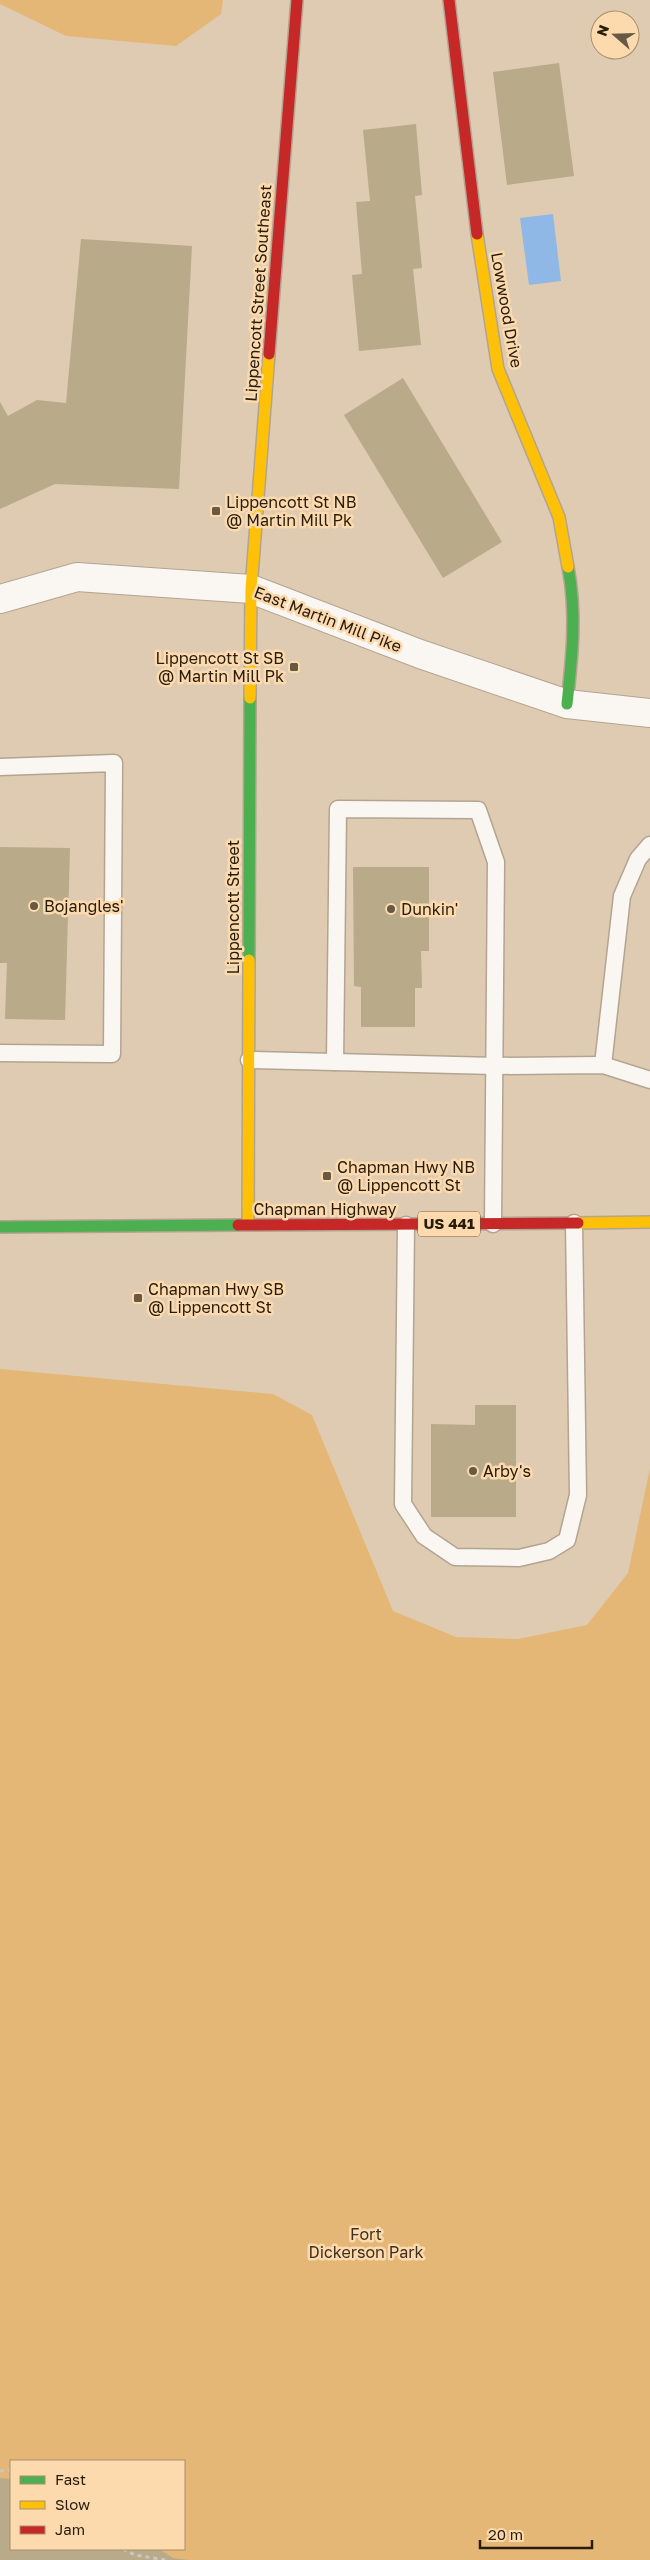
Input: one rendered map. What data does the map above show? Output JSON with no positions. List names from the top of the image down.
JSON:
{
  "streets": {
    "main road": [
      "Lippencott Street Southeast",
      "Lowwood Drive",
      "Lippencott Street",
      "Chapman Highway",
      "US 441"
    ],
    "street": ["East Martin Mill Pike"]
  },
  "crossings": [
    ["Lippencott Street Southeast", "East Martin Mill Pike"],
    ["Lippencott Street Southeast", "Lippencott Street"],
    ["Lowwood Drive", "East Martin Mill Pike"],
    ["East Martin Mill Pike", "Lippencott Street"],
    ["Lippencott Street", "Chapman Highway"]
  ],
  "parks": ["Fort Dickerson Park"],
  "places": {
    "transit": [
      "Lippencott St NB @ Martin Mill Pk",
      "Lippencott St SB @ Martin Mill Pk",
      "Chapman Hwy NB @ Lippencott St",
      "Chapman Hwy SB @ Lippencott St"
    ],
    "other": ["Bojangles'", "Dunkin'", "Arby's"]
  },
  "legend": ["Fast", "Slow", "Jam"],
  "scale_bar": "20 m",
  "north": "left"
}
